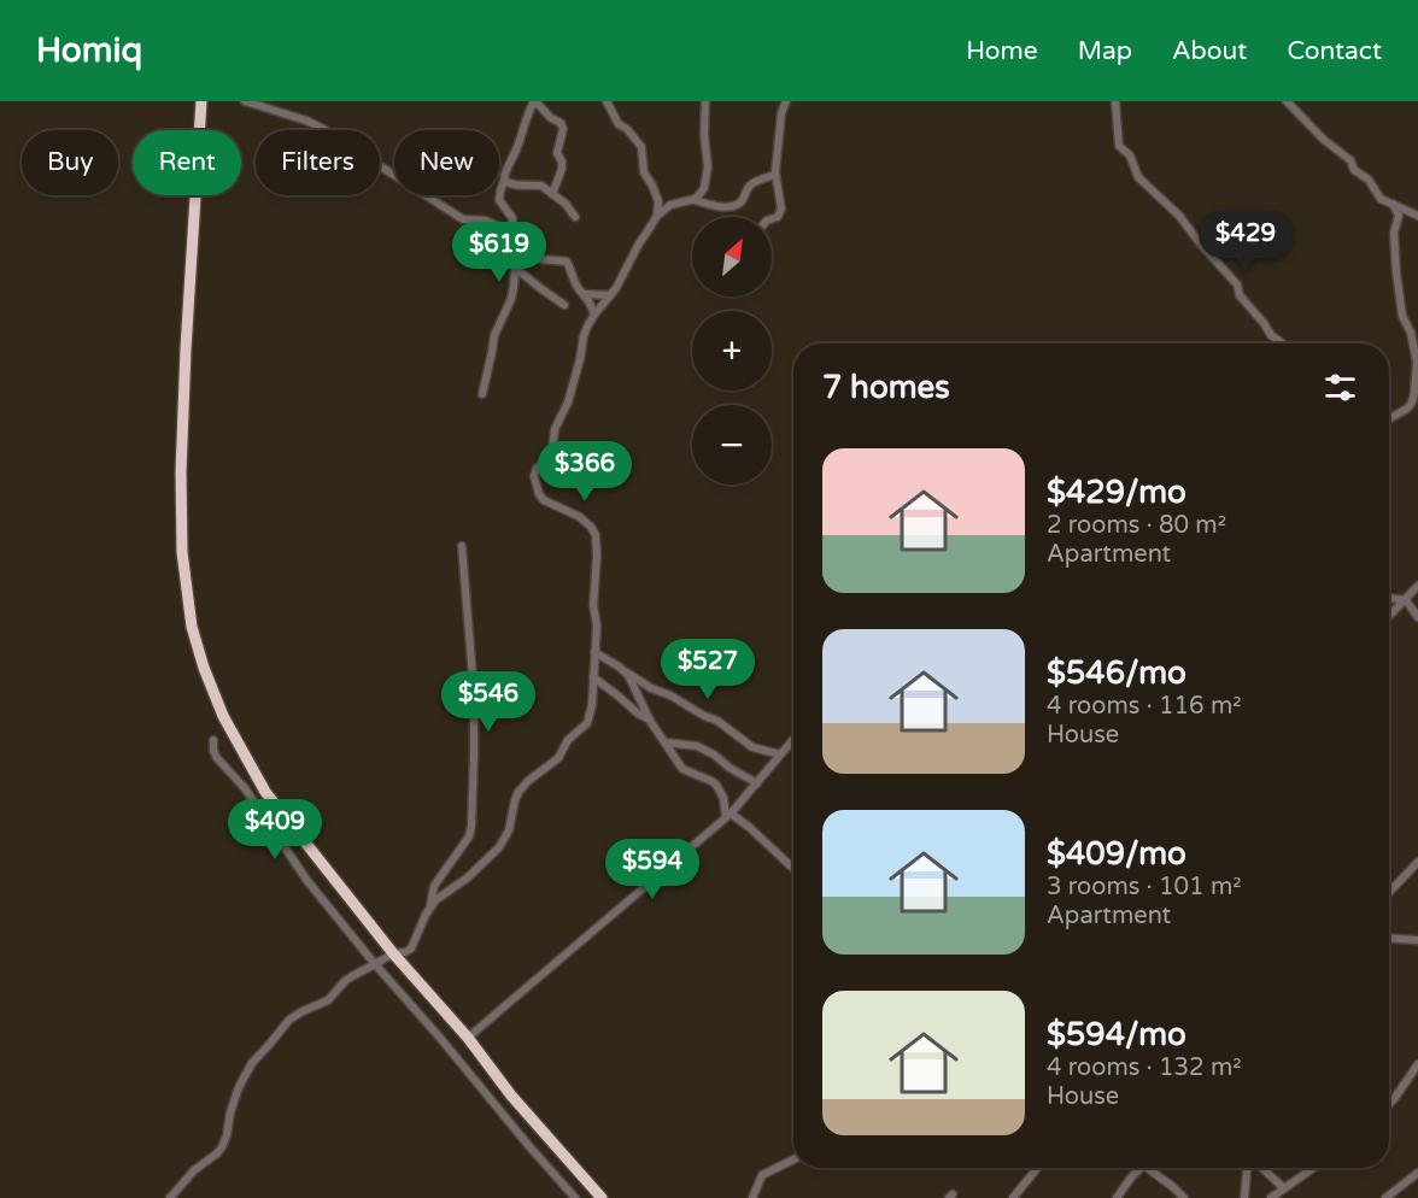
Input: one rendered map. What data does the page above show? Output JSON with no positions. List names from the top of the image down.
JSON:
{
  "north": "top right",
  "page": {
    "header": "Homiq",
    "nav": [
      "Home",
      "Map",
      "About",
      "Contact"
    ],
    "chip": [
      "Buy",
      "Rent",
      "Filters",
      "New"
    ],
    "price": [
      "$429",
      "$619",
      "$366",
      "$527",
      "$546",
      "$409",
      "$594"
    ],
    "map_buttons": ["+", "−"],
    "heading": "7 homes",
    "list": [
      {
        "name": "$429/mo",
        "note": "2 rooms · 80 m² · Apartment"
      },
      {
        "name": "$546/mo",
        "note": "4 rooms · 116 m² · House"
      },
      {
        "name": "$409/mo",
        "note": "3 rooms · 101 m² · Apartment"
      },
      {
        "name": "$594/mo",
        "note": "4 rooms · 132 m² · House"
      }
    ]
  }
}
